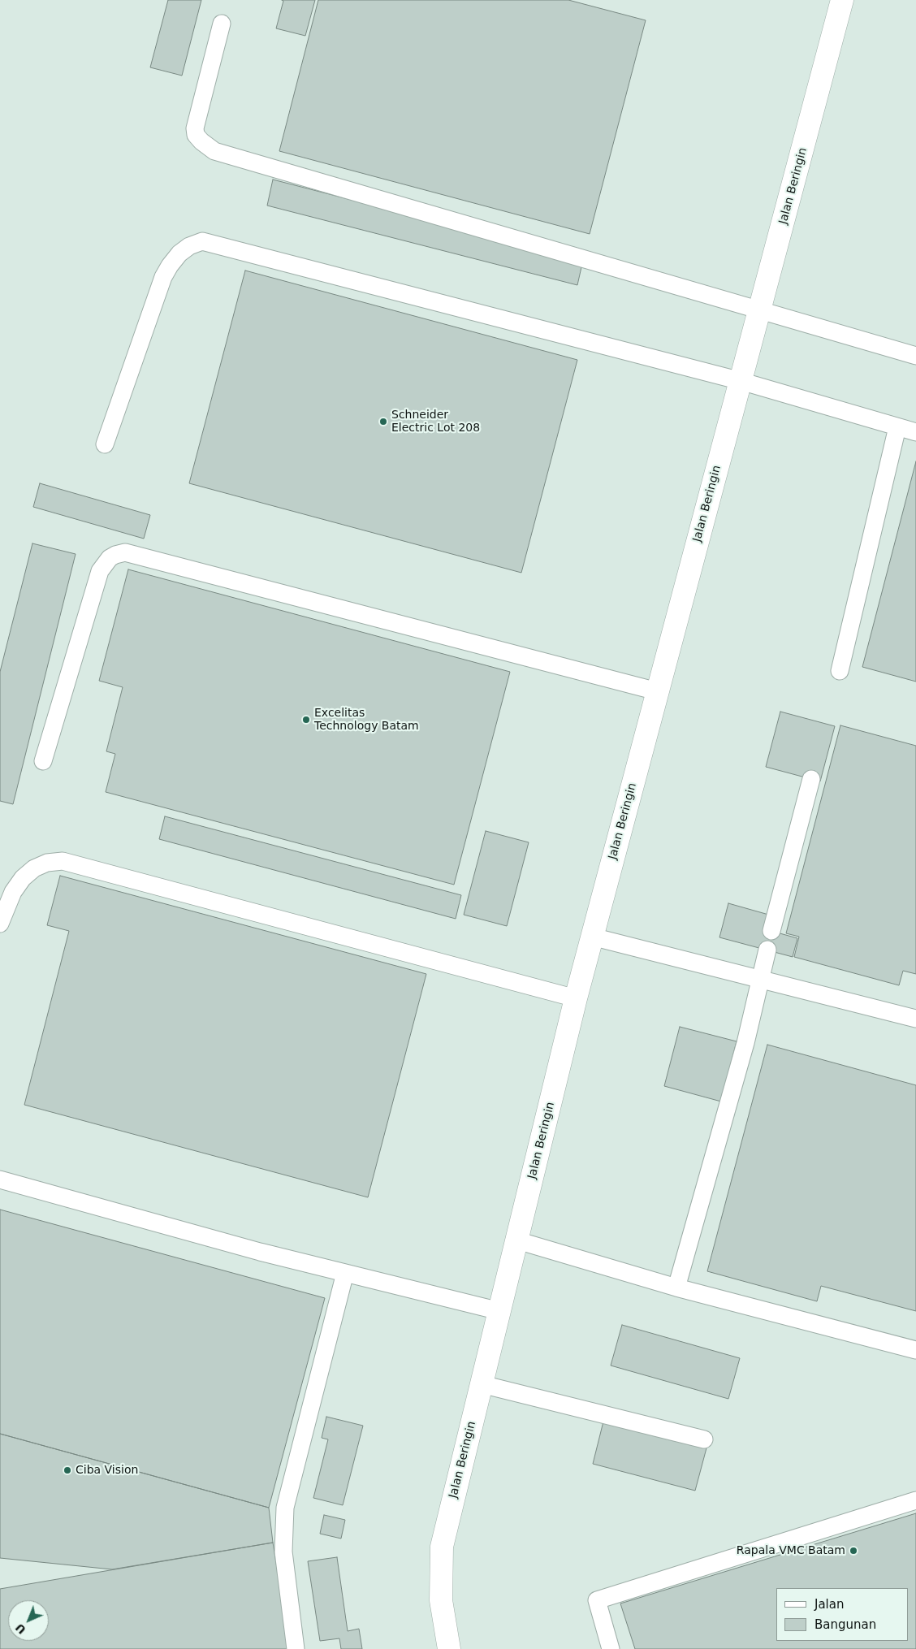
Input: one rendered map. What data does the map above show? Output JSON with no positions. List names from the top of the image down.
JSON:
{
  "streets": {
    "street": ["Jalan Beringin"]
  },
  "places": [
    "Schneider Electric Lot 208",
    "Excelitas Technology Batam",
    "Ciba Vision",
    "Rapala VMC Batam"
  ],
  "legend": ["Jalan", "Bangunan"],
  "north": "bottom left"
}
